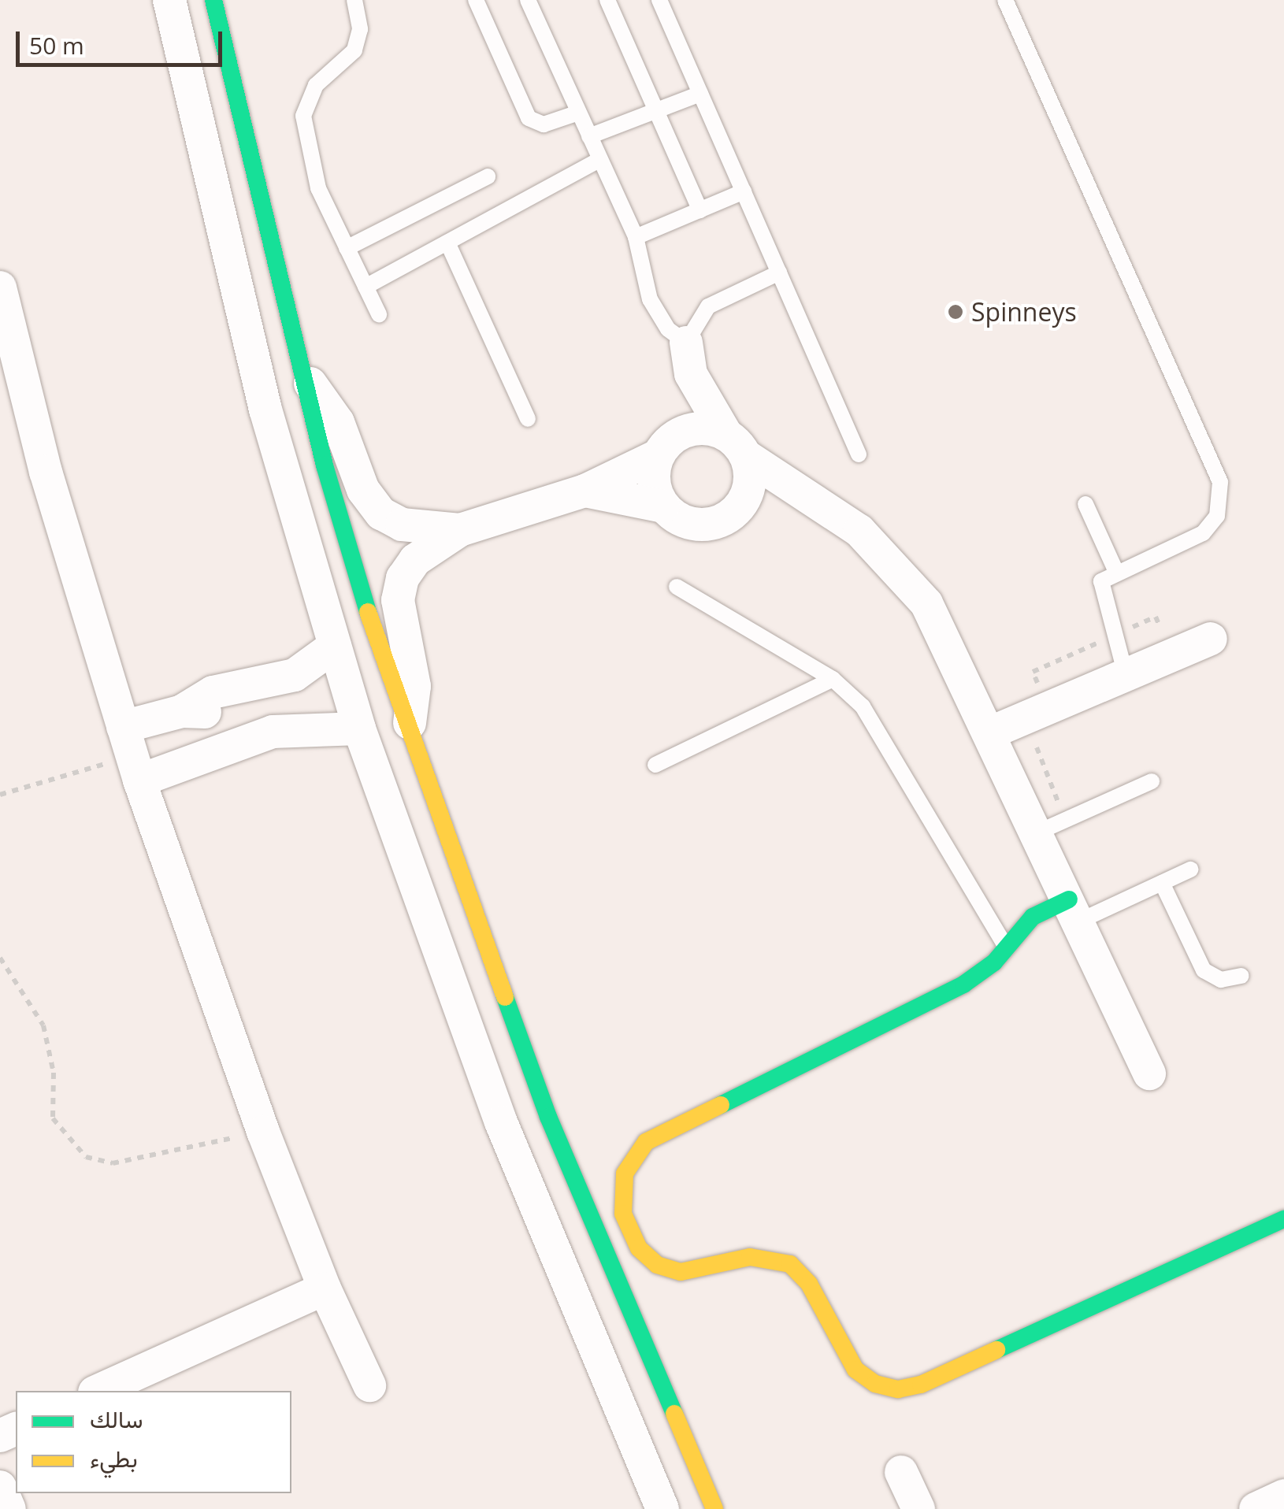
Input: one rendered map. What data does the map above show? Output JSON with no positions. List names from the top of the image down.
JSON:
{
  "places": ["Spinneys"],
  "legend": ["سالك", "بطيء"],
  "scale_bar": "50 m"
}
